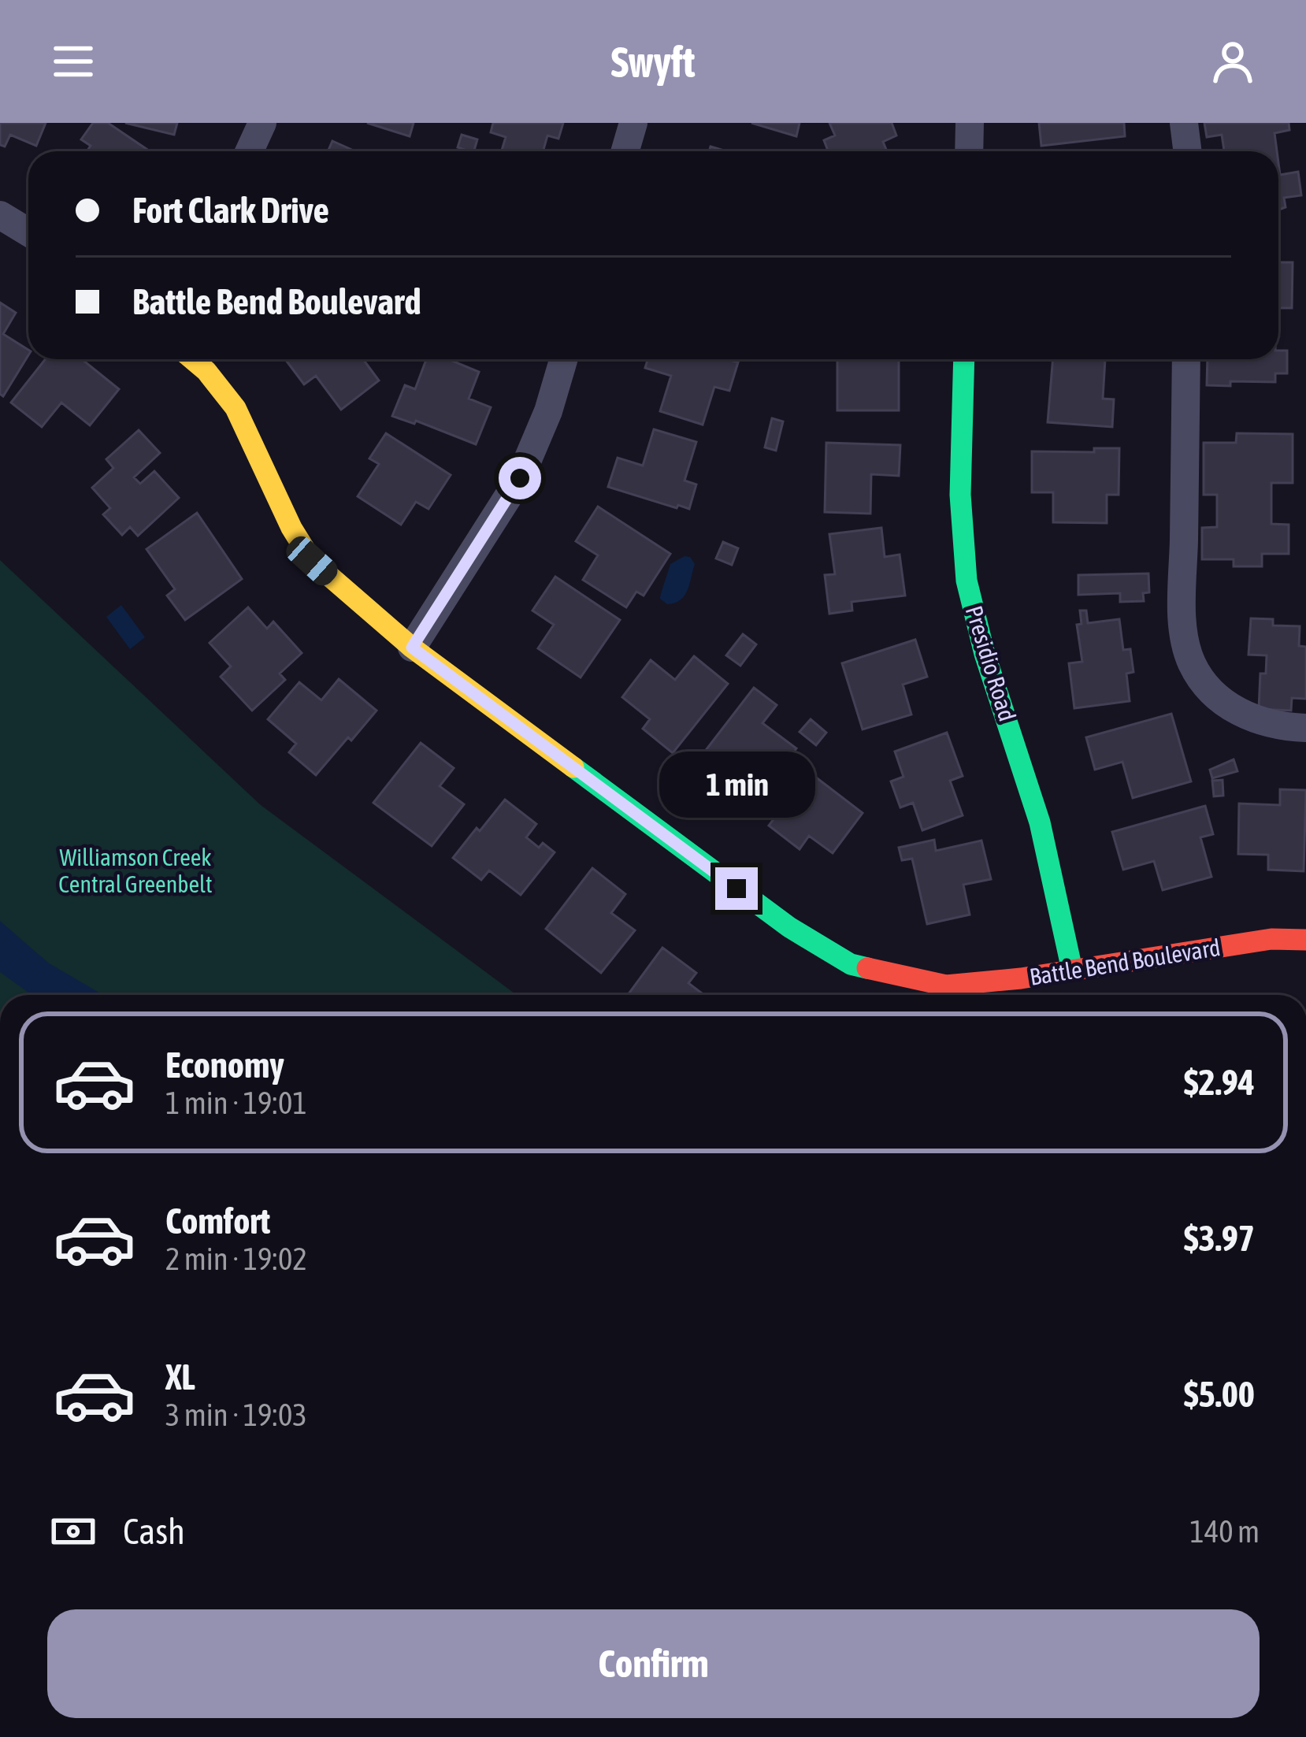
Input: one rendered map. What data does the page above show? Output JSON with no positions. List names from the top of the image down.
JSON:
{
  "streets": {
    "street": ["Presidio Road", "Battle Bend Boulevard"]
  },
  "crossings": [
    ["Presidio Road", "Battle Bend Boulevard"]
  ],
  "parks": ["Williamson Creek Central Greenbelt"],
  "page": {
    "header": "Swyft",
    "banner": ["Fort Clark Drive", "Battle Bend Boulevard"],
    "bubble": "1 min",
    "list": [
      {
        "name": "Economy",
        "note": "1 min · 19:01",
        "value": "$2.94"
      },
      {
        "name": "Comfort",
        "note": "2 min · 19:02",
        "value": "$3.97"
      },
      {
        "name": "XL",
        "note": "3 min · 19:03",
        "value": "$5.00"
      }
    ],
    "pay": ["Cash", "140 m"],
    "buttons": "Confirm"
  }
}
